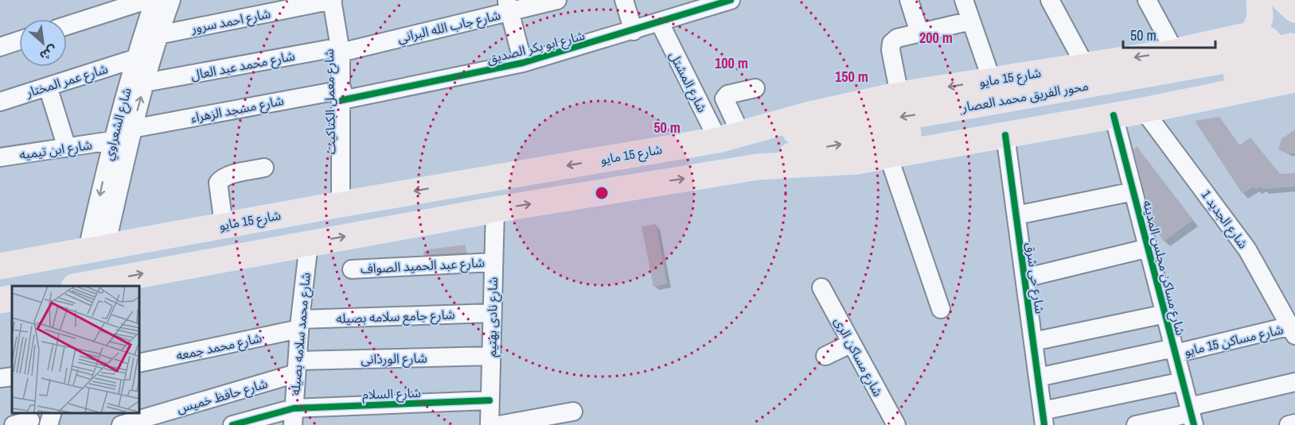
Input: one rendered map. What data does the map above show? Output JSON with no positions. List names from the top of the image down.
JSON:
{
  "streets": {
    "main road": ["شارع 15 مايو", "محور الفريق محمد العصار"],
    "street": [
      "شارع احمد سرور",
      "شارع جاب الله البراني",
      "شارع ابو بكر الصديق",
      "شارع محمد عبد العال",
      "شارع عمر المختار",
      "شارع المشتل",
      "شارع معمل الكتاكيت",
      "شارع مسجد الزهراء",
      "شارع الشعراوي",
      "شارع ابن تيميه",
      "شارع الجديد 1",
      "شارع عبد الحميد الصواف",
      "شارع مساكن مجلس المدينه",
      "شارع حى شرق",
      "شارع جامع سلامه بصيله",
      "شارع نادى بهتيم",
      "شارع محمد سلامه بصيله",
      "شارع مساكن 15 مايو",
      "شارع محمد جمعه",
      "شارع مساكن الرى",
      "شارع الوردانى",
      "شارع السلام",
      "شارع حافظ خميس"
    ]
  },
  "crossings": [
    ["شارع احمد سرور", "شارع معمل الكتاكيت"],
    ["شارع احمد سرور", "شارع الشعراوي"],
    ["شارع جاب الله البراني", "شارع محمد عبد العال"],
    ["شارع جاب الله البراني", "شارع معمل الكتاكيت"],
    ["شارع ابو بكر الصديق", "شارع المشتل"],
    ["شارع ابو بكر الصديق", "شارع معمل الكتاكيت"],
    ["شارع ابو بكر الصديق", "شارع مسجد الزهراء"],
    ["شارع محمد عبد العال", "شارع معمل الكتاكيت"],
    ["شارع محمد عبد العال", "شارع الشعراوي"],
    ["شارع 15 مايو", "شارع المشتل"],
    ["شارع 15 مايو", "محور الفريق محمد العصار"],
    ["شارع 15 مايو", "شارع معمل الكتاكيت"],
    ["شارع 15 مايو", "شارع الشعراوي"],
    ["شارع عمر المختار", "شارع الشعراوي"],
    ["شارع معمل الكتاكيت", "شارع مسجد الزهراء"],
    ["شارع مسجد الزهراء", "شارع الشعراوي"],
    ["شارع الشعراوي", "شارع ابن تيميه"],
    ["شارع الجديد 1", "شارع مساكن 15 مايو"],
    ["شارع عبد الحميد الصواف", "شارع نادى بهتيم"],
    ["شارع مساكن مجلس المدينه", "شارع مساكن 15 مايو"],
    ["شارع حى شرق", "شارع مساكن 15 مايو"],
    ["شارع جامع سلامه بصيله", "شارع نادى بهتيم"],
    ["شارع جامع سلامه بصيله", "شارع محمد سلامه بصيله"],
    ["شارع جامع سلامه بصيله", "شارع محمد جمعه"],
    ["شارع نادى بهتيم", "شارع الوردانى"],
    ["شارع نادى بهتيم", "شارع السلام"],
    ["شارع محمد سلامه بصيله", "شارع محمد جمعه"],
    ["شارع محمد سلامه بصيله", "شارع الوردانى"],
    ["شارع محمد سلامه بصيله", "شارع السلام"],
    ["شارع محمد سلامه بصيله", "شارع حافظ خميس"],
    ["شارع الوردانى", "شارع حافظ خميس"]
  ],
  "scale_bar": "50 m",
  "north": "bottom right",
  "rings": [
    "200 m",
    "100 m",
    "150 m",
    "50 m"
  ]
}
